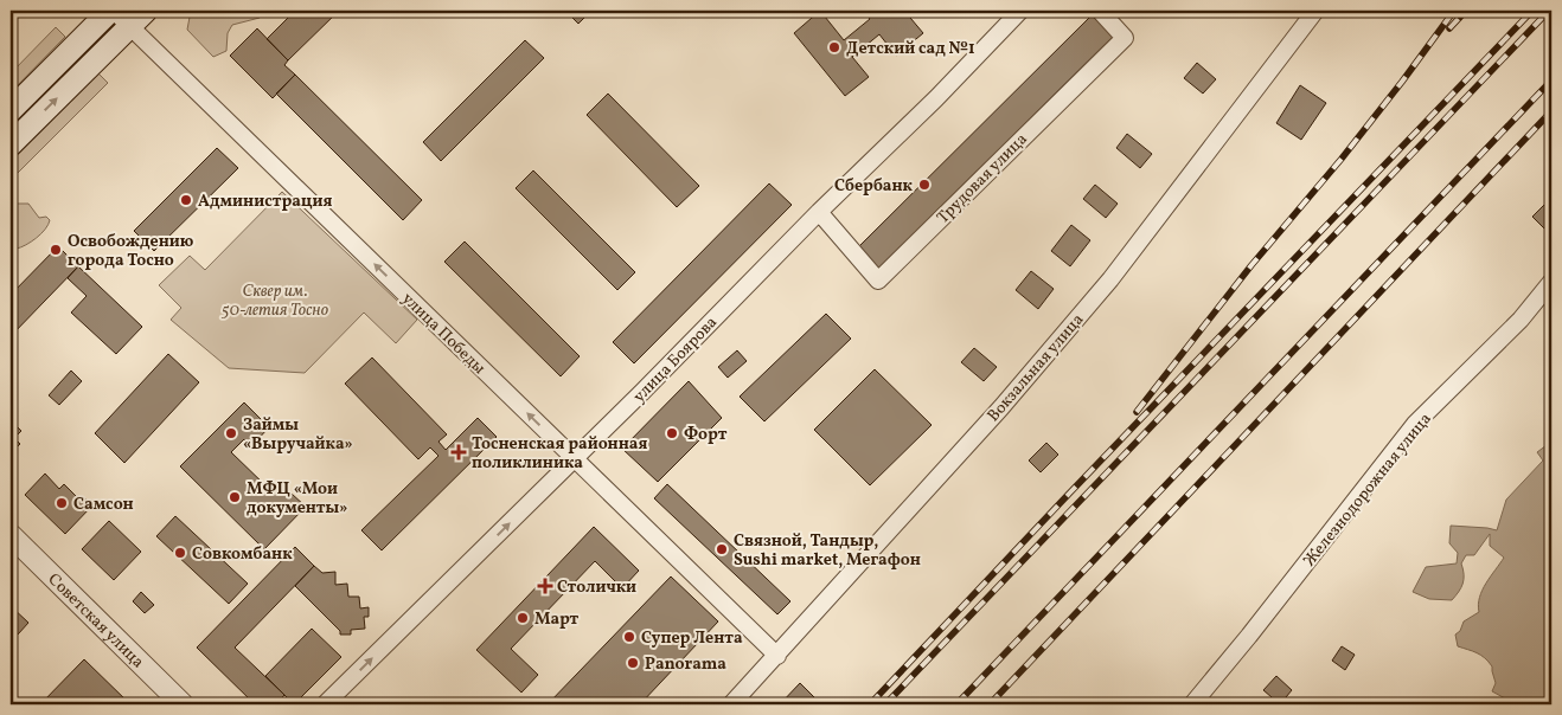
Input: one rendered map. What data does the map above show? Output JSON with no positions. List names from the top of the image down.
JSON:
{
  "streets": {
    "street": [
      "Трудовая улица",
      "улица Победы",
      "улица Боярова",
      "Вокзальная улица",
      "Железнодорожная улица",
      "Советская улица"
    ]
  },
  "crossings": [
    ["Трудовая улица", "улица Боярова"],
    ["улица Победы", "улица Боярова"],
    ["улица Победы", "Вокзальная улица"]
  ],
  "one_way": ["улица Победы", "улица Боярова"],
  "parks": ["Сквер им. 50-летия Тосно"],
  "places": {
    "other": [
      "Детский сад №1",
      "Сбербанк",
      "Администрация",
      "Освобождению города Тосно",
      "Займы «Выручайка»",
      "Форт",
      "МФЦ «Мои документы»",
      "Самсон",
      "Связной, Тандыр, Sushi market, Мегафон",
      "Совкомбанк",
      "Март",
      "Супер Лента",
      "Panorama"
    ],
    "health": ["Тосненская районная поликлиника", "Столички"]
  }
}
